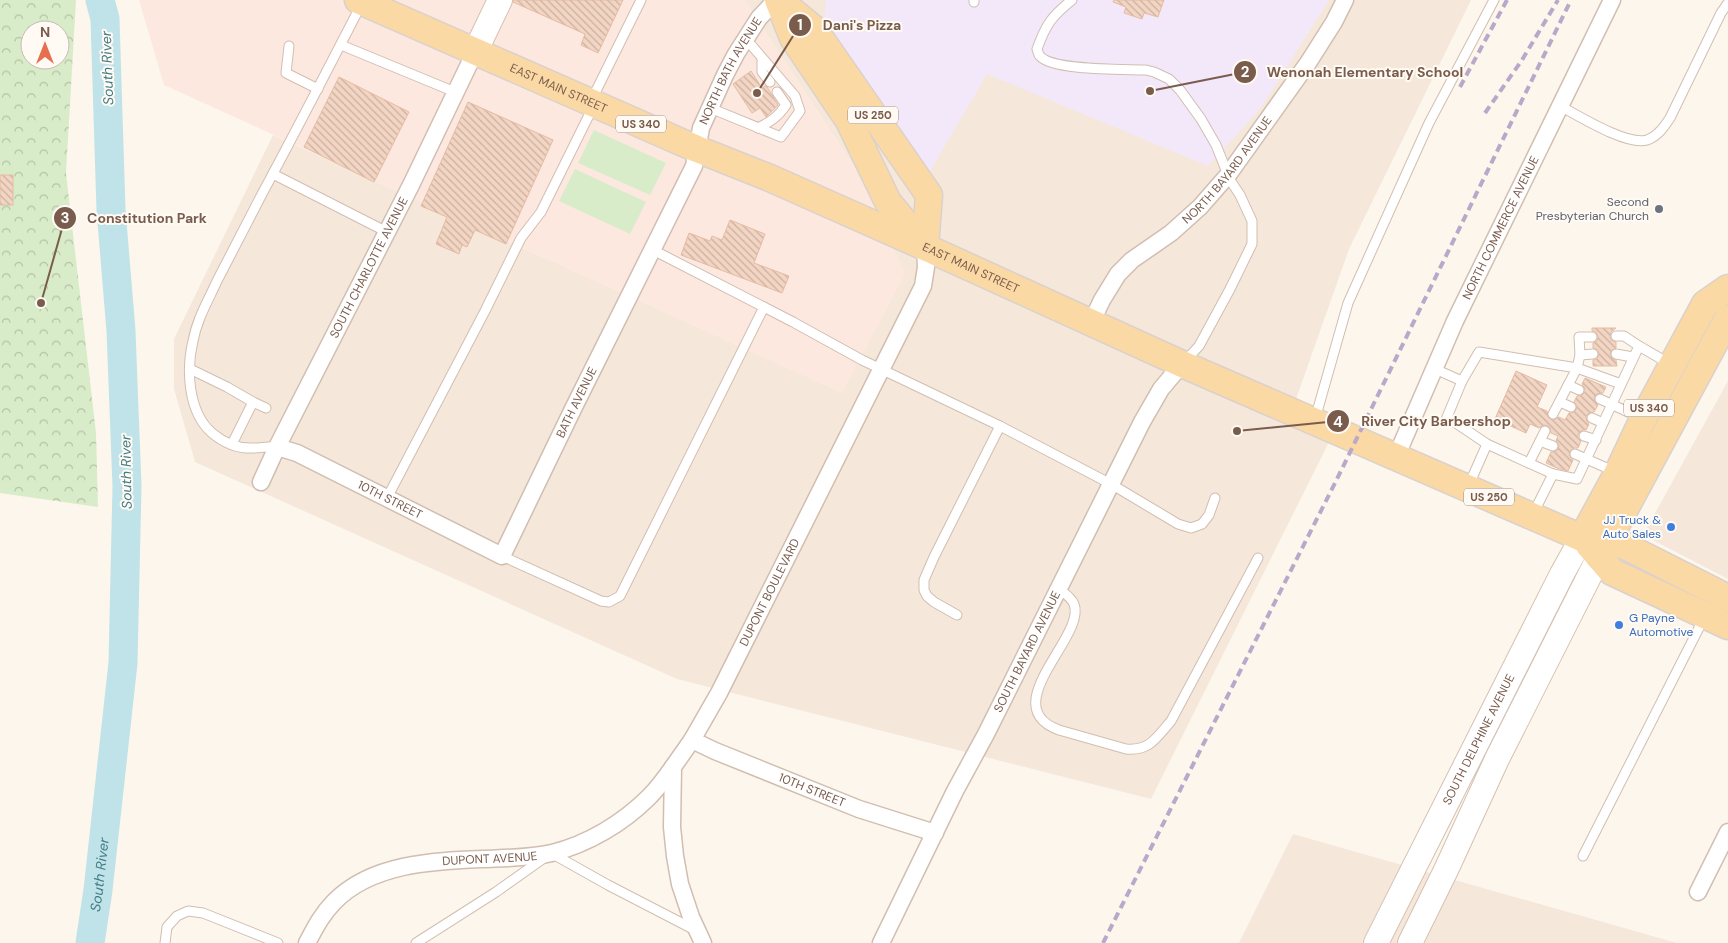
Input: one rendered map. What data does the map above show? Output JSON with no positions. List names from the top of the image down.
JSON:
{
  "streets": {
    "main road": [
      "EAST MAIN STREET",
      "US 250",
      "US 340",
      "SOUTH DELPHINE AVENUE"
    ],
    "street": [
      "NORTH BATH AVENUE",
      "NORTH BAYARD AVENUE",
      "NORTH COMMERCE AVENUE",
      "SOUTH CHARLOTTE AVENUE",
      "BATH AVENUE",
      "10TH STREET",
      "DUPONT BOULEVARD",
      "SOUTH BAYARD AVENUE",
      "DUPONT AVENUE"
    ]
  },
  "crossings": [
    ["NORTH BATH AVENUE", "EAST MAIN STREET"],
    ["NORTH BATH AVENUE", "US 250"],
    ["NORTH BATH AVENUE", "BATH AVENUE"],
    ["EAST MAIN STREET", "US 250"],
    ["EAST MAIN STREET", "US 340"],
    ["EAST MAIN STREET", "NORTH BAYARD AVENUE"],
    ["EAST MAIN STREET", "NORTH COMMERCE AVENUE"],
    ["EAST MAIN STREET", "SOUTH CHARLOTTE AVENUE"],
    ["EAST MAIN STREET", "DUPONT BOULEVARD"],
    ["EAST MAIN STREET", "SOUTH BAYARD AVENUE"],
    ["EAST MAIN STREET", "SOUTH DELPHINE AVENUE"],
    ["US 250", "DUPONT BOULEVARD"],
    ["US 340", "SOUTH DELPHINE AVENUE"],
    ["SOUTH CHARLOTTE AVENUE", "10TH STREET"],
    ["BATH AVENUE", "10TH STREET"],
    ["10TH STREET", "DUPONT BOULEVARD"],
    ["10TH STREET", "SOUTH BAYARD AVENUE"],
    ["DUPONT BOULEVARD", "DUPONT AVENUE"]
  ],
  "water": ["South River"],
  "places": [
    "Wenonah Elementary School",
    "Dani's Pizza",
    "Second Presbyterian Church",
    "Constitution Park",
    "River City Barbershop",
    "JJ Truck & Auto Sales",
    "G Payne Automotive"
  ],
  "north": "top"
}
